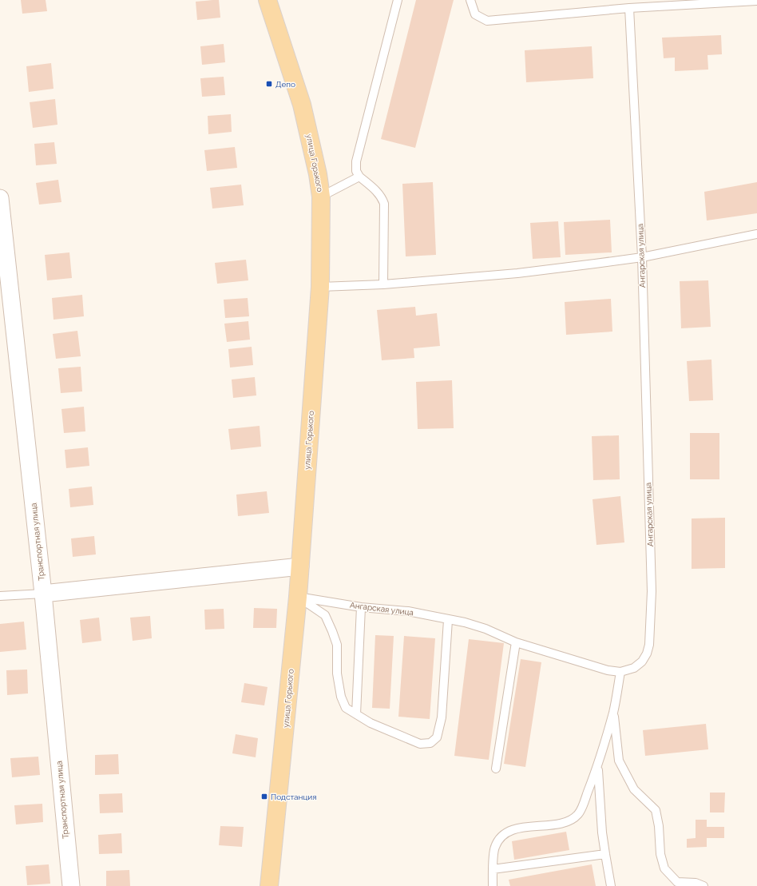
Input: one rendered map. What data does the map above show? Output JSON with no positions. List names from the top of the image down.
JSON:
{
  "streets": {
    "main road": ["улица Горького"],
    "street": ["Транспортная улица"],
    "lane": ["Ангарская улица"]
  },
  "crossings": [
    ["улица Горького", "Ангарская улица"]
  ],
  "places": {
    "transit": ["Депо", "Подстанция"]
  }
}
